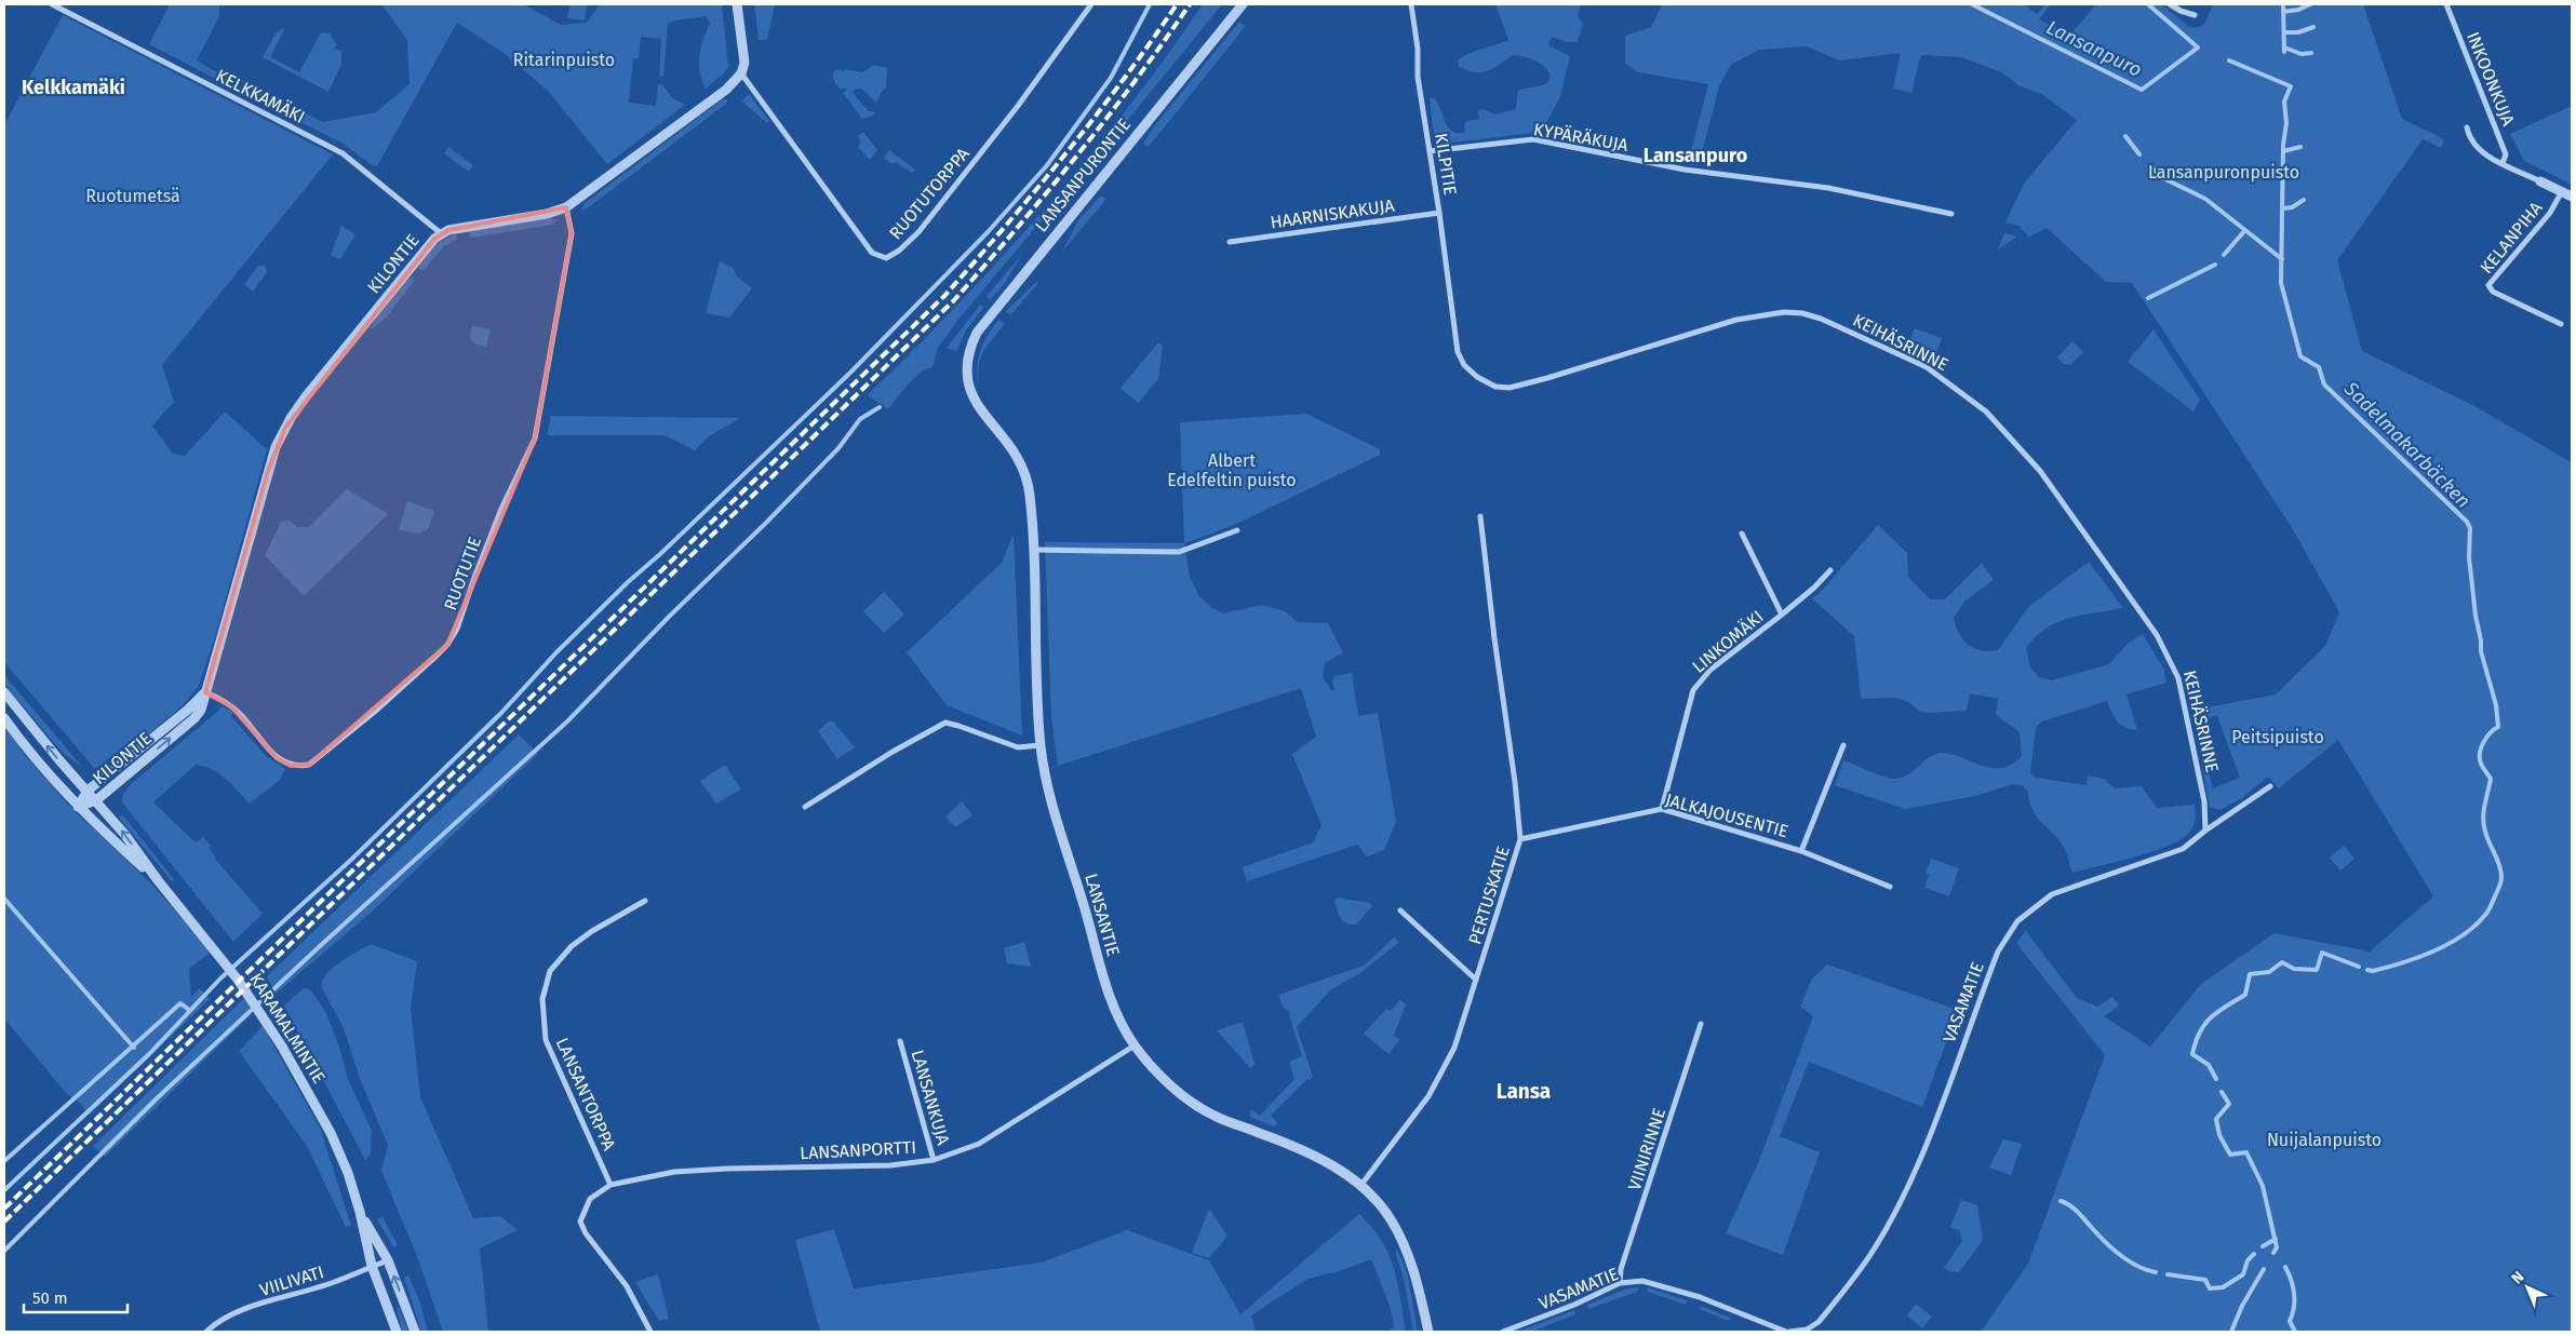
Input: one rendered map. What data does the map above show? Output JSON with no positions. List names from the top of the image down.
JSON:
{
  "streets": {
    "street": [
      "INKOONKUJA",
      "KELKKAMÄKI",
      "KYPÄRÄKUJA",
      "KILPITIE",
      "LANSANPURONTIE",
      "RUOTUTORPPA",
      "HAARNISKAKUJA",
      "KELANPIHA",
      "KILONTIE",
      "KEIHÄSRINNE",
      "RUOTUTIE",
      "LINKOMÄKI",
      "JALKAJOUSENTIE",
      "PERTUSKATIE",
      "LANSANTIE",
      "VASAMATIE",
      "KARAMALMINTIE",
      "LANSANTORPPA",
      "LANSANKUJA",
      "VIINIRINNE",
      "LANSANPORTTI",
      "VIILIVATI"
    ]
  },
  "crossings": [
    ["KELKKAMÄKI", "KILONTIE"],
    ["KYPÄRÄKUJA", "KILPITIE"],
    ["KILPITIE", "HAARNISKAKUJA"],
    ["KILPITIE", "KEIHÄSRINNE"],
    ["LANSANPURONTIE", "LANSANTIE"],
    ["RUOTUTORPPA", "KILONTIE"],
    ["KILONTIE", "RUOTUTIE"],
    ["KILONTIE", "KARAMALMINTIE"],
    ["KEIHÄSRINNE", "VASAMATIE"],
    ["LINKOMÄKI", "JALKAJOUSENTIE"],
    ["JALKAJOUSENTIE", "PERTUSKATIE"],
    ["PERTUSKATIE", "LANSANTIE"],
    ["LANSANTIE", "LANSANPORTTI"],
    ["VASAMATIE", "VIINIRINNE"],
    ["KARAMALMINTIE", "VIILIVATI"],
    ["LANSANTORPPA", "LANSANPORTTI"],
    ["LANSANKUJA", "LANSANPORTTI"]
  ],
  "districts": ["Kelkkamäki", "Lansanpuro", "Lansa"],
  "water": ["Lansanpuro", "Sadelmakarbäcken"],
  "parks": [
    "Ritarinpuisto",
    "Lansanpuronpuisto",
    "Ruotumetsä",
    "Albert Edelfeltin puisto",
    "Peitsipuisto",
    "Nuijalanpuisto"
  ],
  "scale_bar": "50 m",
  "north": "top left"
}
